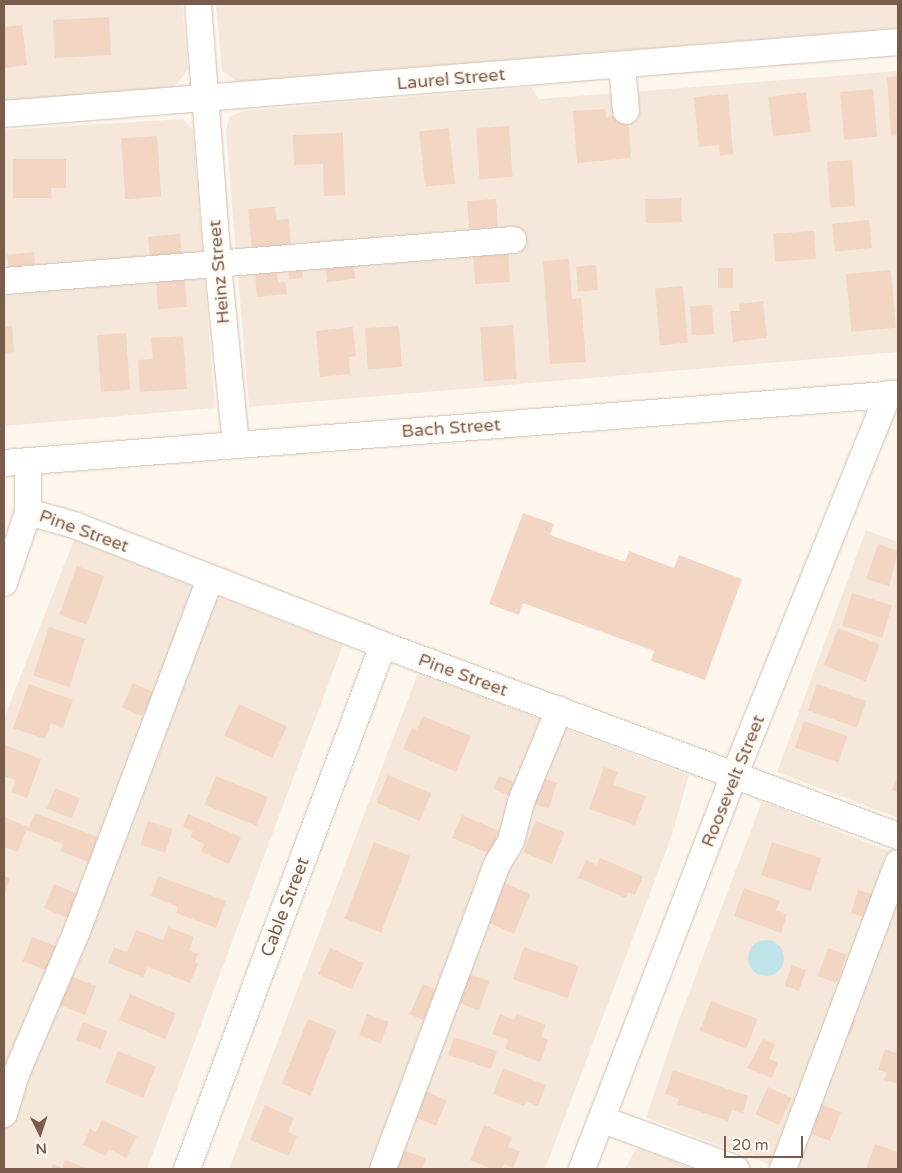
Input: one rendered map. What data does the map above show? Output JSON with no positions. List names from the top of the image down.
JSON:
{
  "streets": {
    "street": [
      "Laurel Street",
      "Heinz Street",
      "Bach Street",
      "Pine Street",
      "Roosevelt Street",
      "Cable Street"
    ]
  },
  "crossings": [
    ["Laurel Street", "Heinz Street"],
    ["Heinz Street", "Bach Street"],
    ["Bach Street", "Roosevelt Street"],
    ["Pine Street", "Roosevelt Street"],
    ["Pine Street", "Cable Street"]
  ],
  "scale_bar": "20 m",
  "north": "bottom"
}
